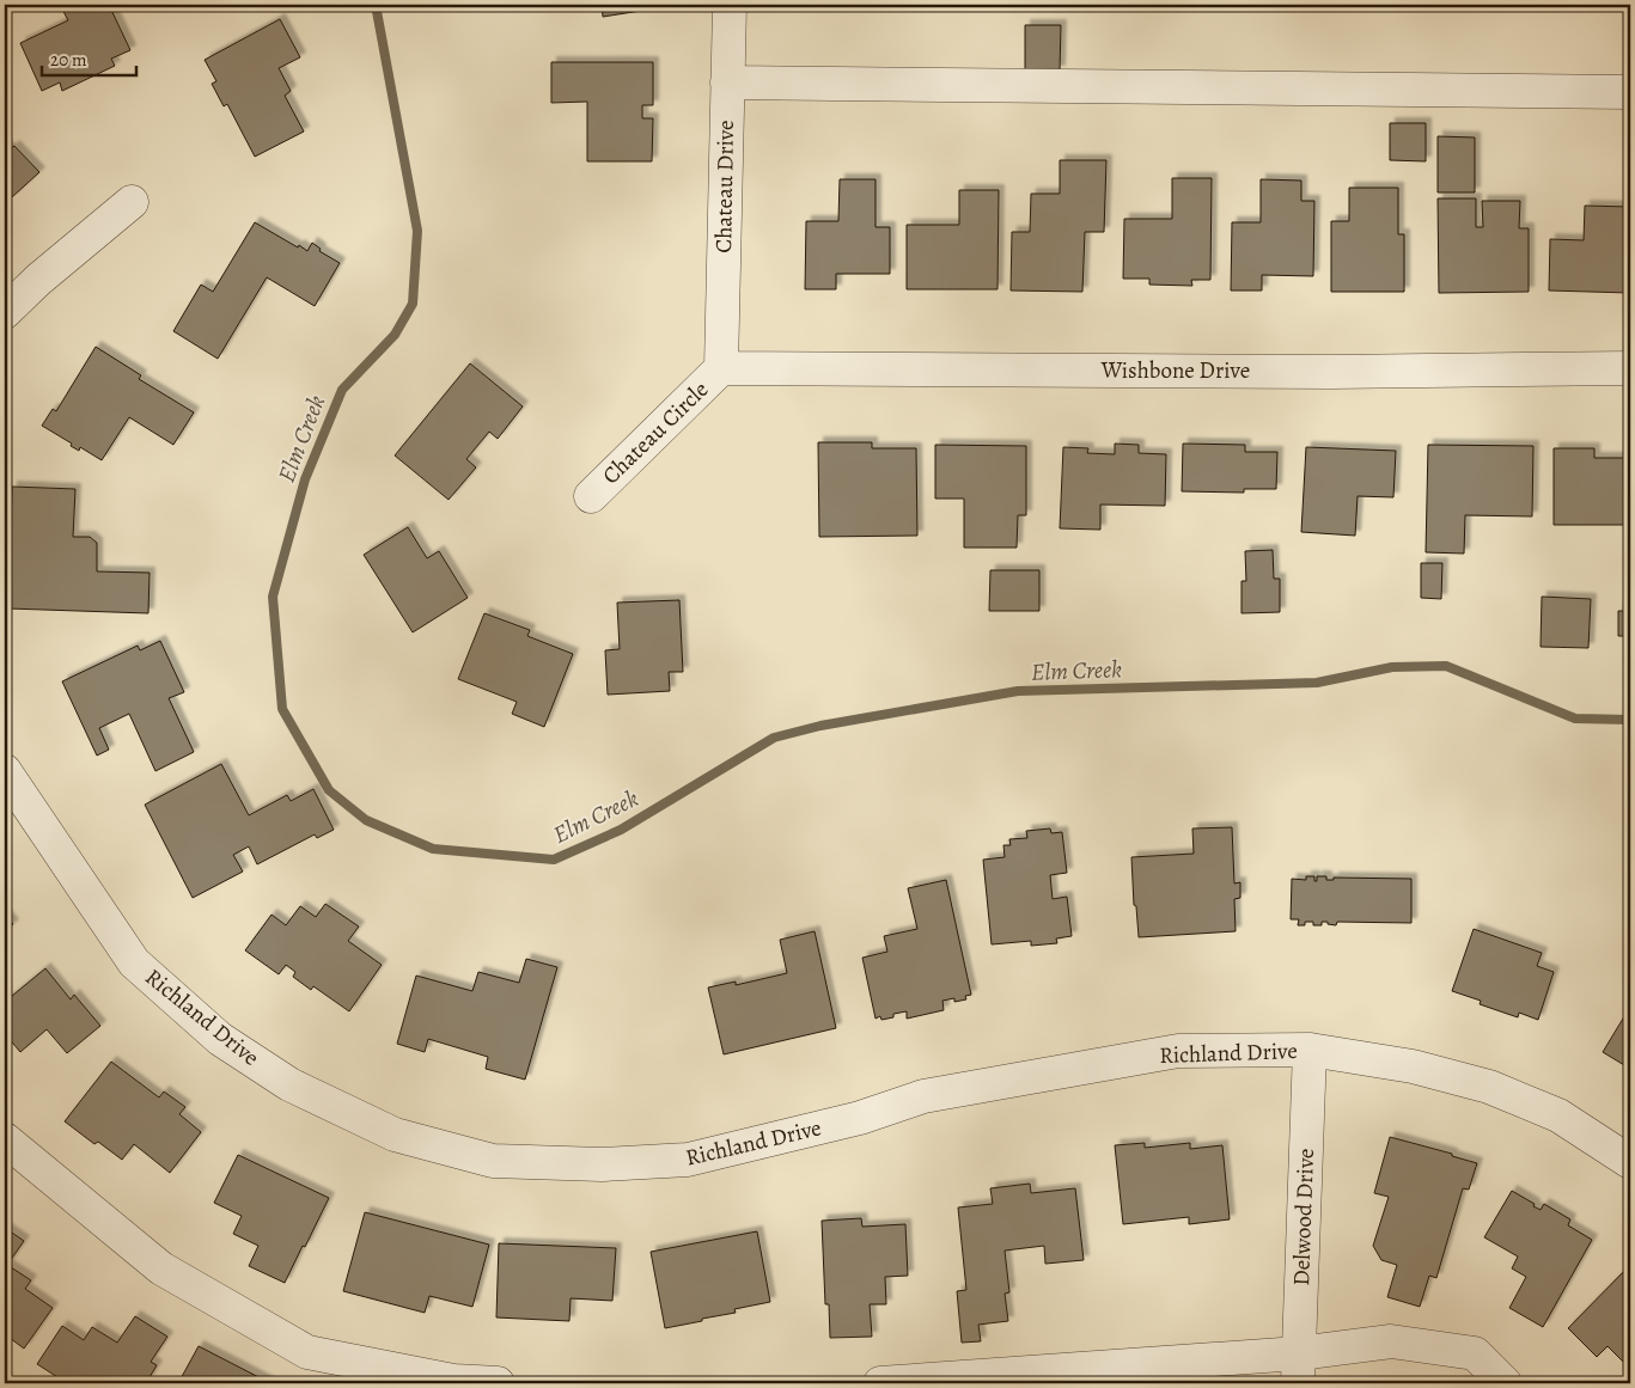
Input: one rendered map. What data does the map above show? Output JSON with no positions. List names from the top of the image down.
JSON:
{
  "streets": {
    "street": [
      "Chateau Drive",
      "Wishbone Drive",
      "Chateau Circle",
      "Richland Drive",
      "Delwood Drive"
    ]
  },
  "crossings": [
    ["Chateau Drive", "Wishbone Drive"],
    ["Chateau Drive", "Chateau Circle"],
    ["Wishbone Drive", "Chateau Circle"],
    ["Richland Drive", "Delwood Drive"]
  ],
  "water": ["Elm Creek"],
  "scale_bar": "20 m"
}
